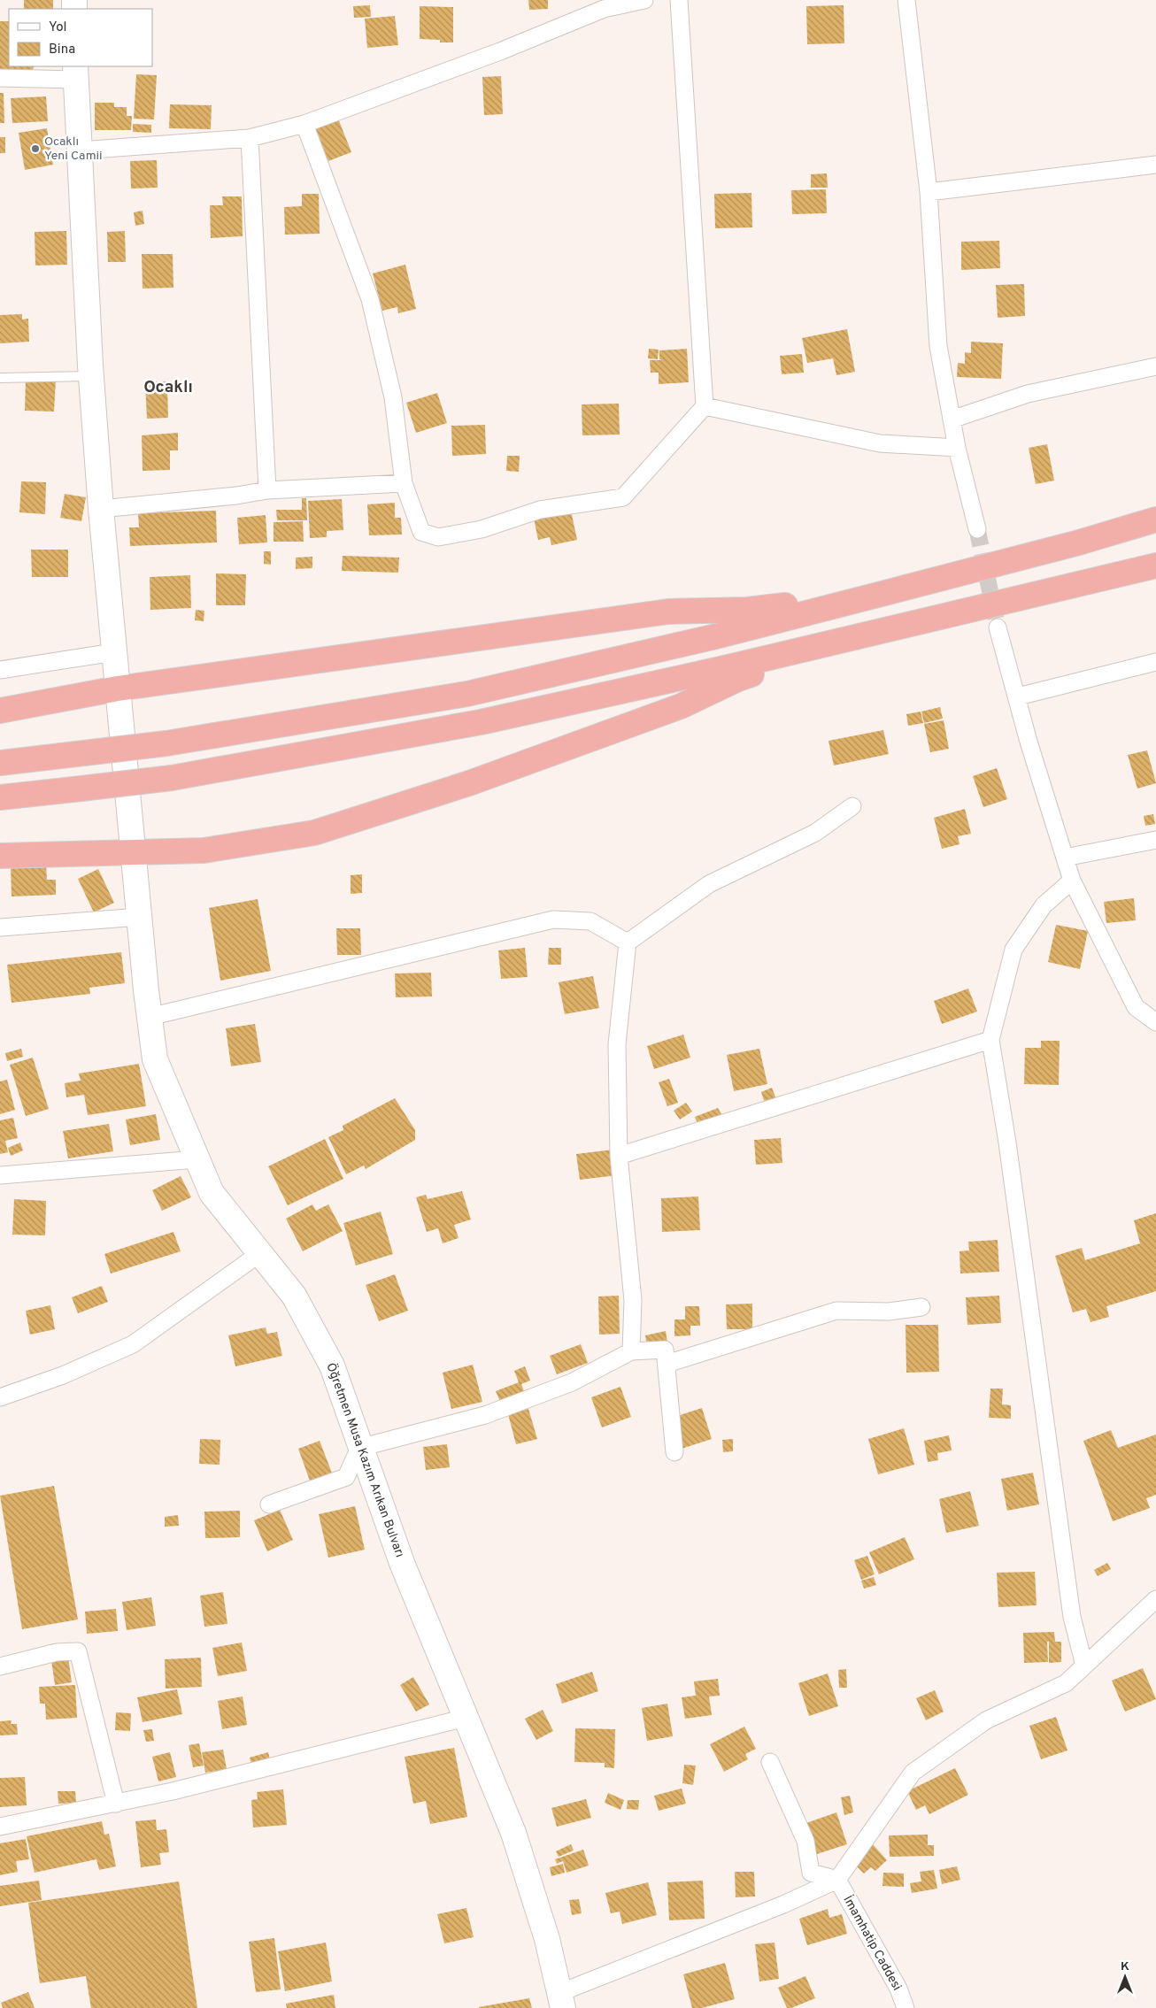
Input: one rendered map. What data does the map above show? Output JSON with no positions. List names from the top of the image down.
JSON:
{
  "streets": {
    "street": ["Öğretmen Musa Kazım Arıkan Bulvarı", "İmamhatip Caddesi"]
  },
  "districts": ["Ocaklı"],
  "places": ["Ocaklı Yeni Camii"],
  "legend": ["Yol", "Bina"],
  "north": "top"
}
